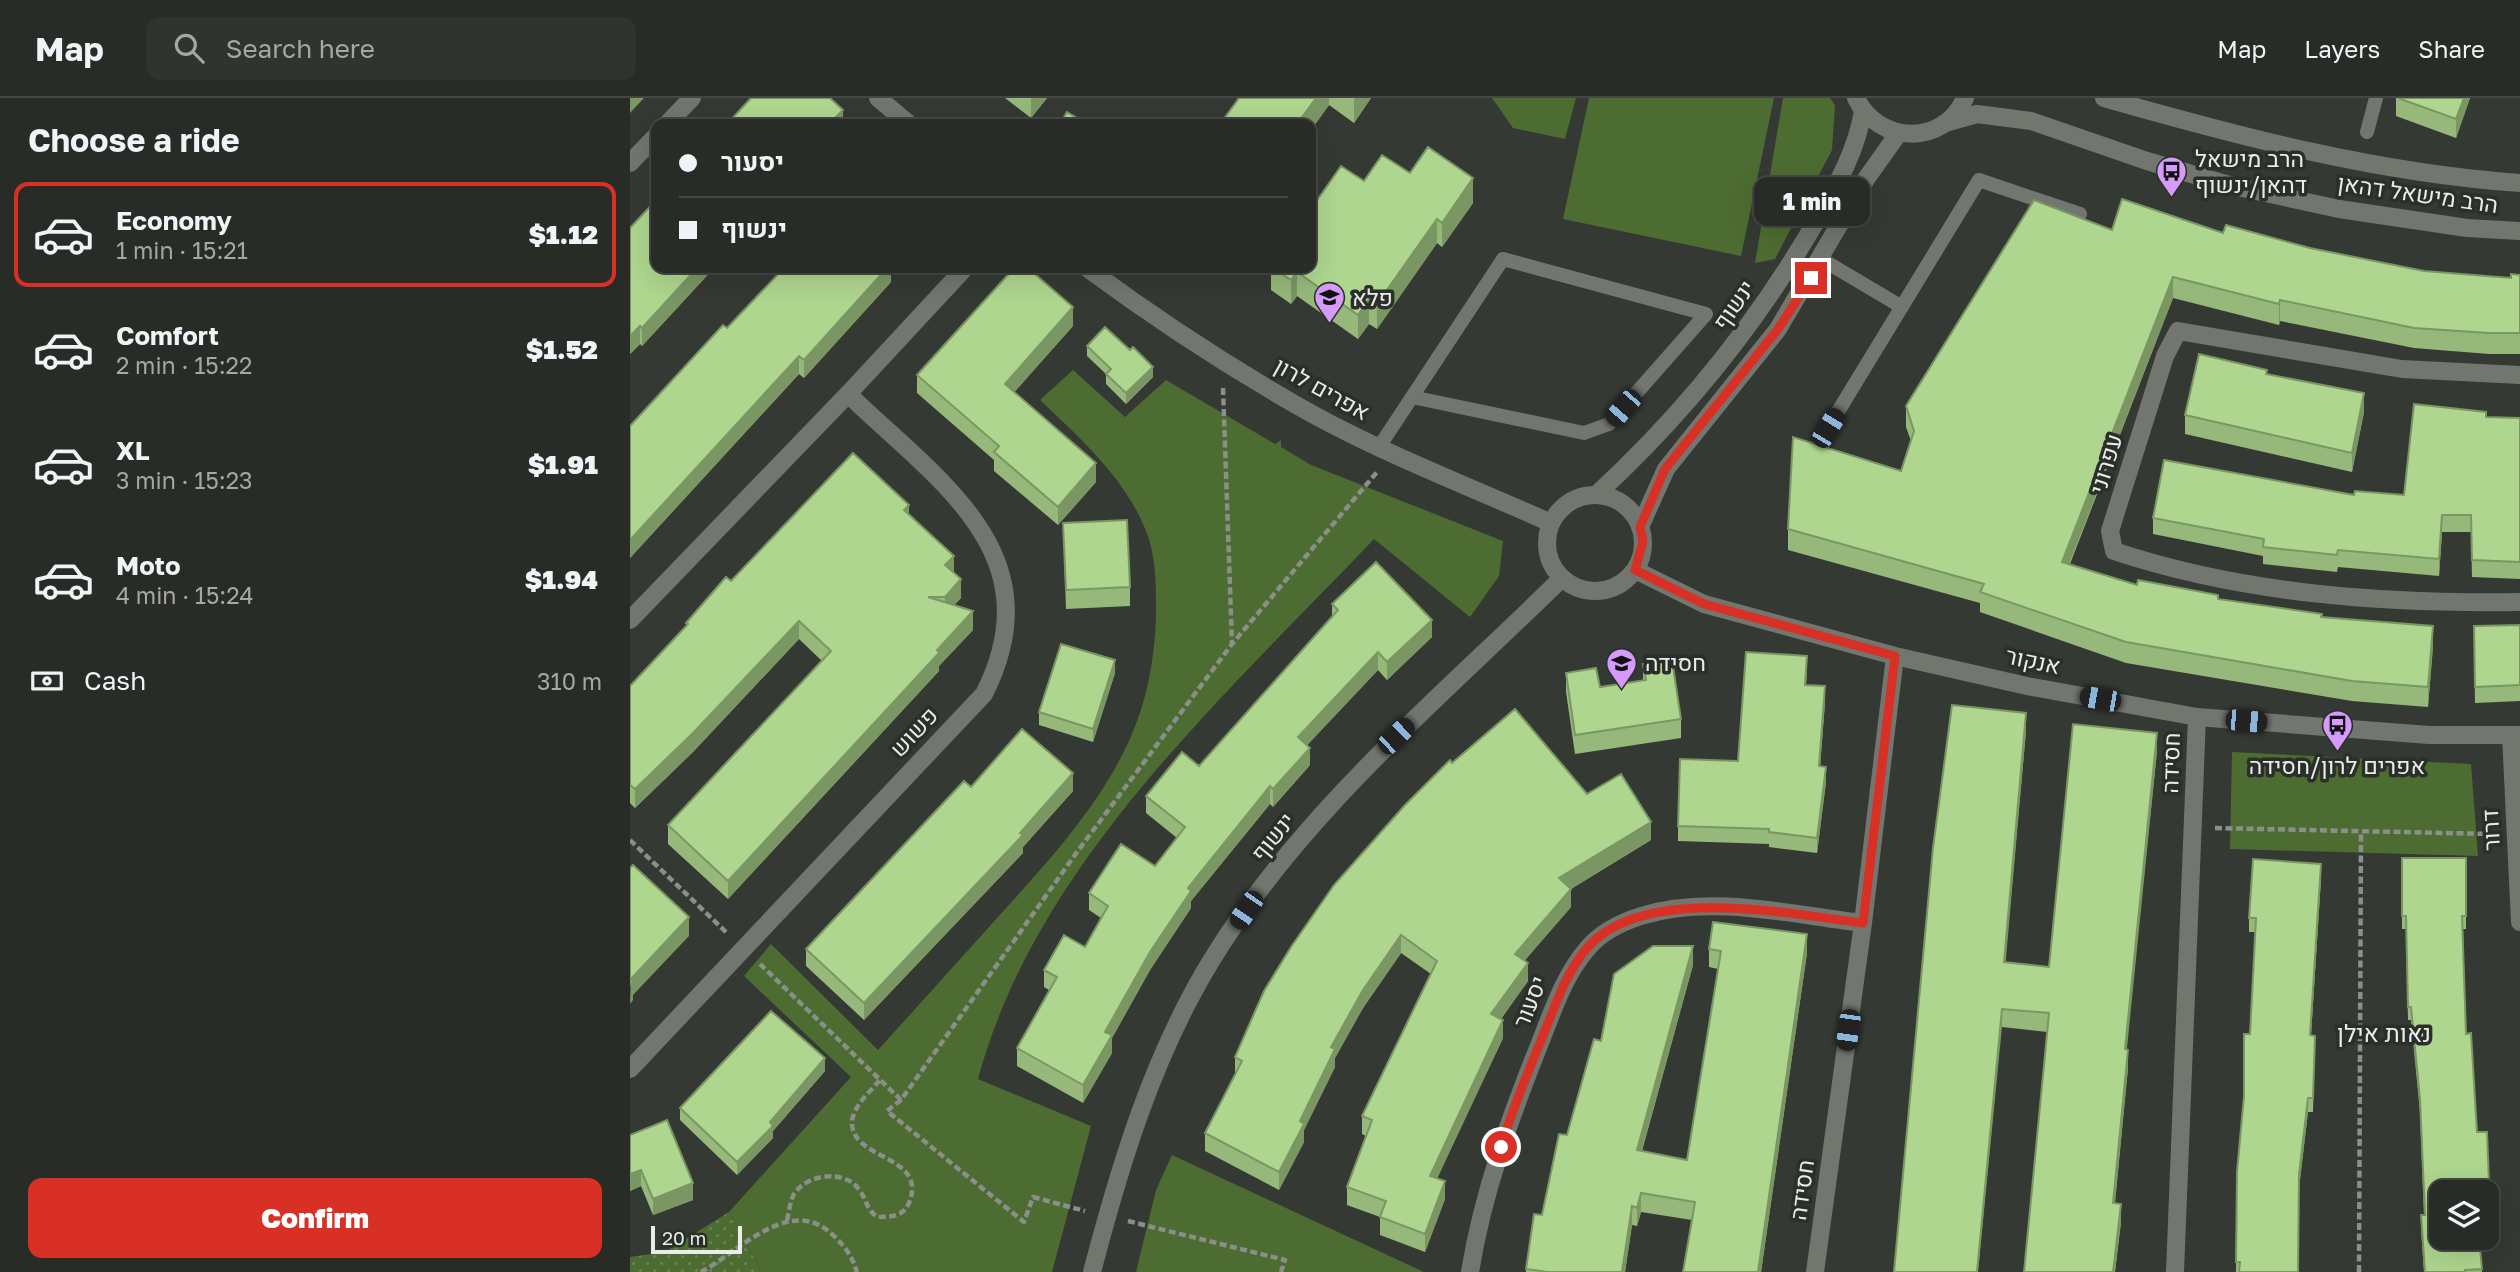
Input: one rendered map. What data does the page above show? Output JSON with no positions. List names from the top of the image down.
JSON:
{
  "streets": {
    "street": [
      "הרב מישאל דהאן",
      "ינשוף",
      "אפרים לרון",
      "עפרוני",
      "אנקור",
      "פשוש",
      "חסידה",
      "דרור",
      "יסעור"
    ]
  },
  "crossings": [
    ["ינשוף", "אפרים לרון"],
    ["ינשוף", "אנקור"],
    ["אפרים לרון", "אנקור"],
    ["אנקור", "חסידה"],
    ["אנקור", "דרור"],
    ["חסידה", "יסעור"]
  ],
  "districts": ["נאות אילן"],
  "places": {
    "bus stop": ["הרב מישאל דהאן/ינשוף", "אפרים לרון/חסידה"],
    "school or university": ["פלא", "חסידה"]
  },
  "scale_bar": "20 m",
  "page": {
    "header": "Map",
    "search": "Search here",
    "nav": ["Map", "Layers", "Share"],
    "heading": "Choose a ride",
    "banner": ["יסעור", "ינשוף"],
    "bubble": "1 min",
    "list": [
      {
        "name": "Economy",
        "note": "1 min · 15:21",
        "value": "$1.12"
      },
      {
        "name": "Comfort",
        "note": "2 min · 15:22",
        "value": "$1.52"
      },
      {
        "name": "XL",
        "note": "3 min · 15:23",
        "value": "$1.91"
      },
      {
        "name": "Moto",
        "note": "4 min · 15:24",
        "value": "$1.94"
      }
    ],
    "pay": ["Cash", "310 m"],
    "buttons": "Confirm",
    "scale": "20 m"
  }
}
